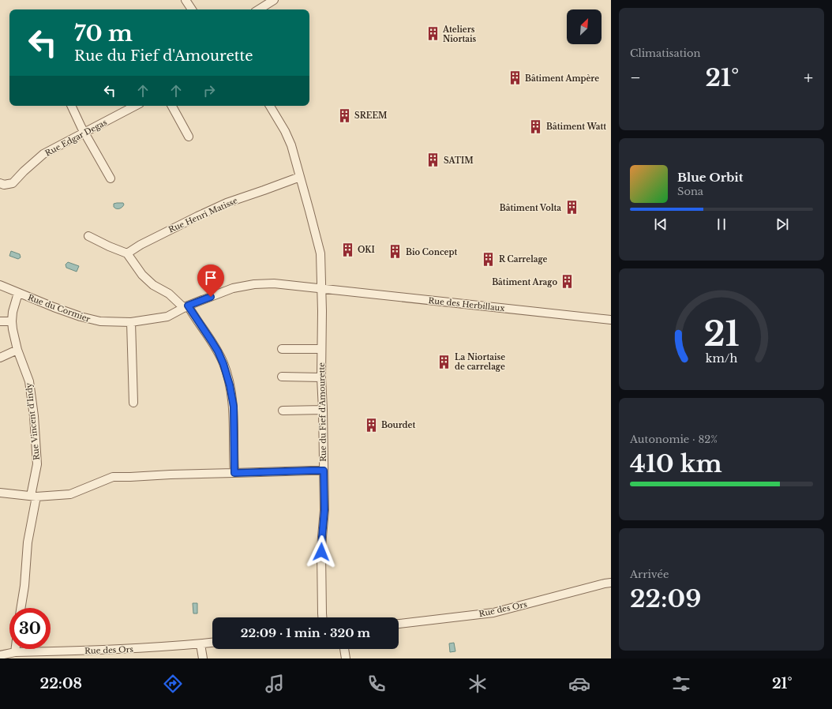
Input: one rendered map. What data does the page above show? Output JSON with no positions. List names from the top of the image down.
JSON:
{
  "streets": {
    "street": [
      "Rue Edgar Degas",
      "Rue Henri Matisse",
      "Rue des Herbillaux",
      "Rue du Cormier",
      "Rue du Fief d'Amourette",
      "Rue Vincent d'Indy",
      "Rue des Ors"
    ]
  },
  "crossings": [
    ["Rue Henri Matisse", "Rue du Fief d'Amourette"],
    ["Rue des Herbillaux", "Rue du Cormier"],
    ["Rue des Herbillaux", "Rue du Fief d'Amourette"],
    ["Rue du Cormier", "Rue du Fief d'Amourette"],
    ["Rue du Cormier", "Rue Vincent d'Indy"],
    ["Rue du Fief d'Amourette", "Rue Vincent d'Indy"]
  ],
  "places": {
    "building": [
      "Ateliers Niortais",
      "Bâtiment Ampère",
      "SREEM",
      "Bâtiment Watt",
      "SATIM",
      "Bâtiment Volta",
      "OKI",
      "Bio Concept",
      "R Carrelage",
      "Bâtiment Arago",
      "La Niortaise de carrelage",
      "Bourdet"
    ]
  },
  "north": "top right",
  "page": {
    "tile": [
      "Climatisation",
      ["Autonomie · 82%", "410 km"],
      ["Arrivée", "22:09"]
    ],
    "turn": ["70 m", "Rue du Fief d'Amourette"],
    "heat": ["−", "21°", "+"],
    "song": ["Blue Orbit", "Sona"],
    "limit": "30",
    "trip": "22:09 · 1 min · 320 m",
    "tabs": ["22:08", "21°"],
    "gauge": ["21", "km/h"]
  }
}
